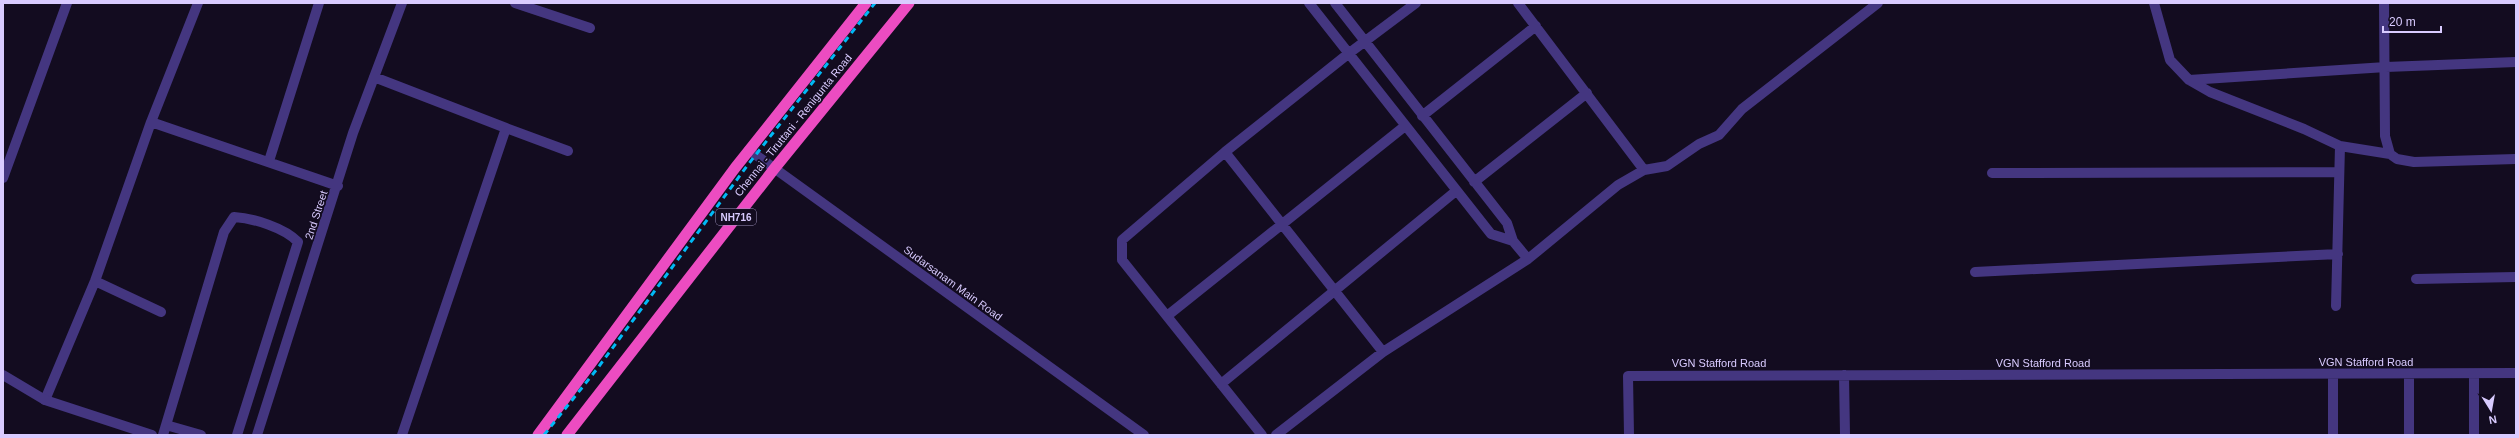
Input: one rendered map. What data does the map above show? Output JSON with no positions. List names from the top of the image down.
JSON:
{
  "streets": {
    "highway": ["Chennai - Tiruttani - Renigunta Road", "NH716"],
    "street": ["2nd Street", "Sudarsanam Main Road", "VGN Stafford Road"]
  },
  "crossings": [
    ["Chennai - Tiruttani - Renigunta Road", "Sudarsanam Main Road"]
  ],
  "scale_bar": "20 m",
  "north": "bottom"
}
